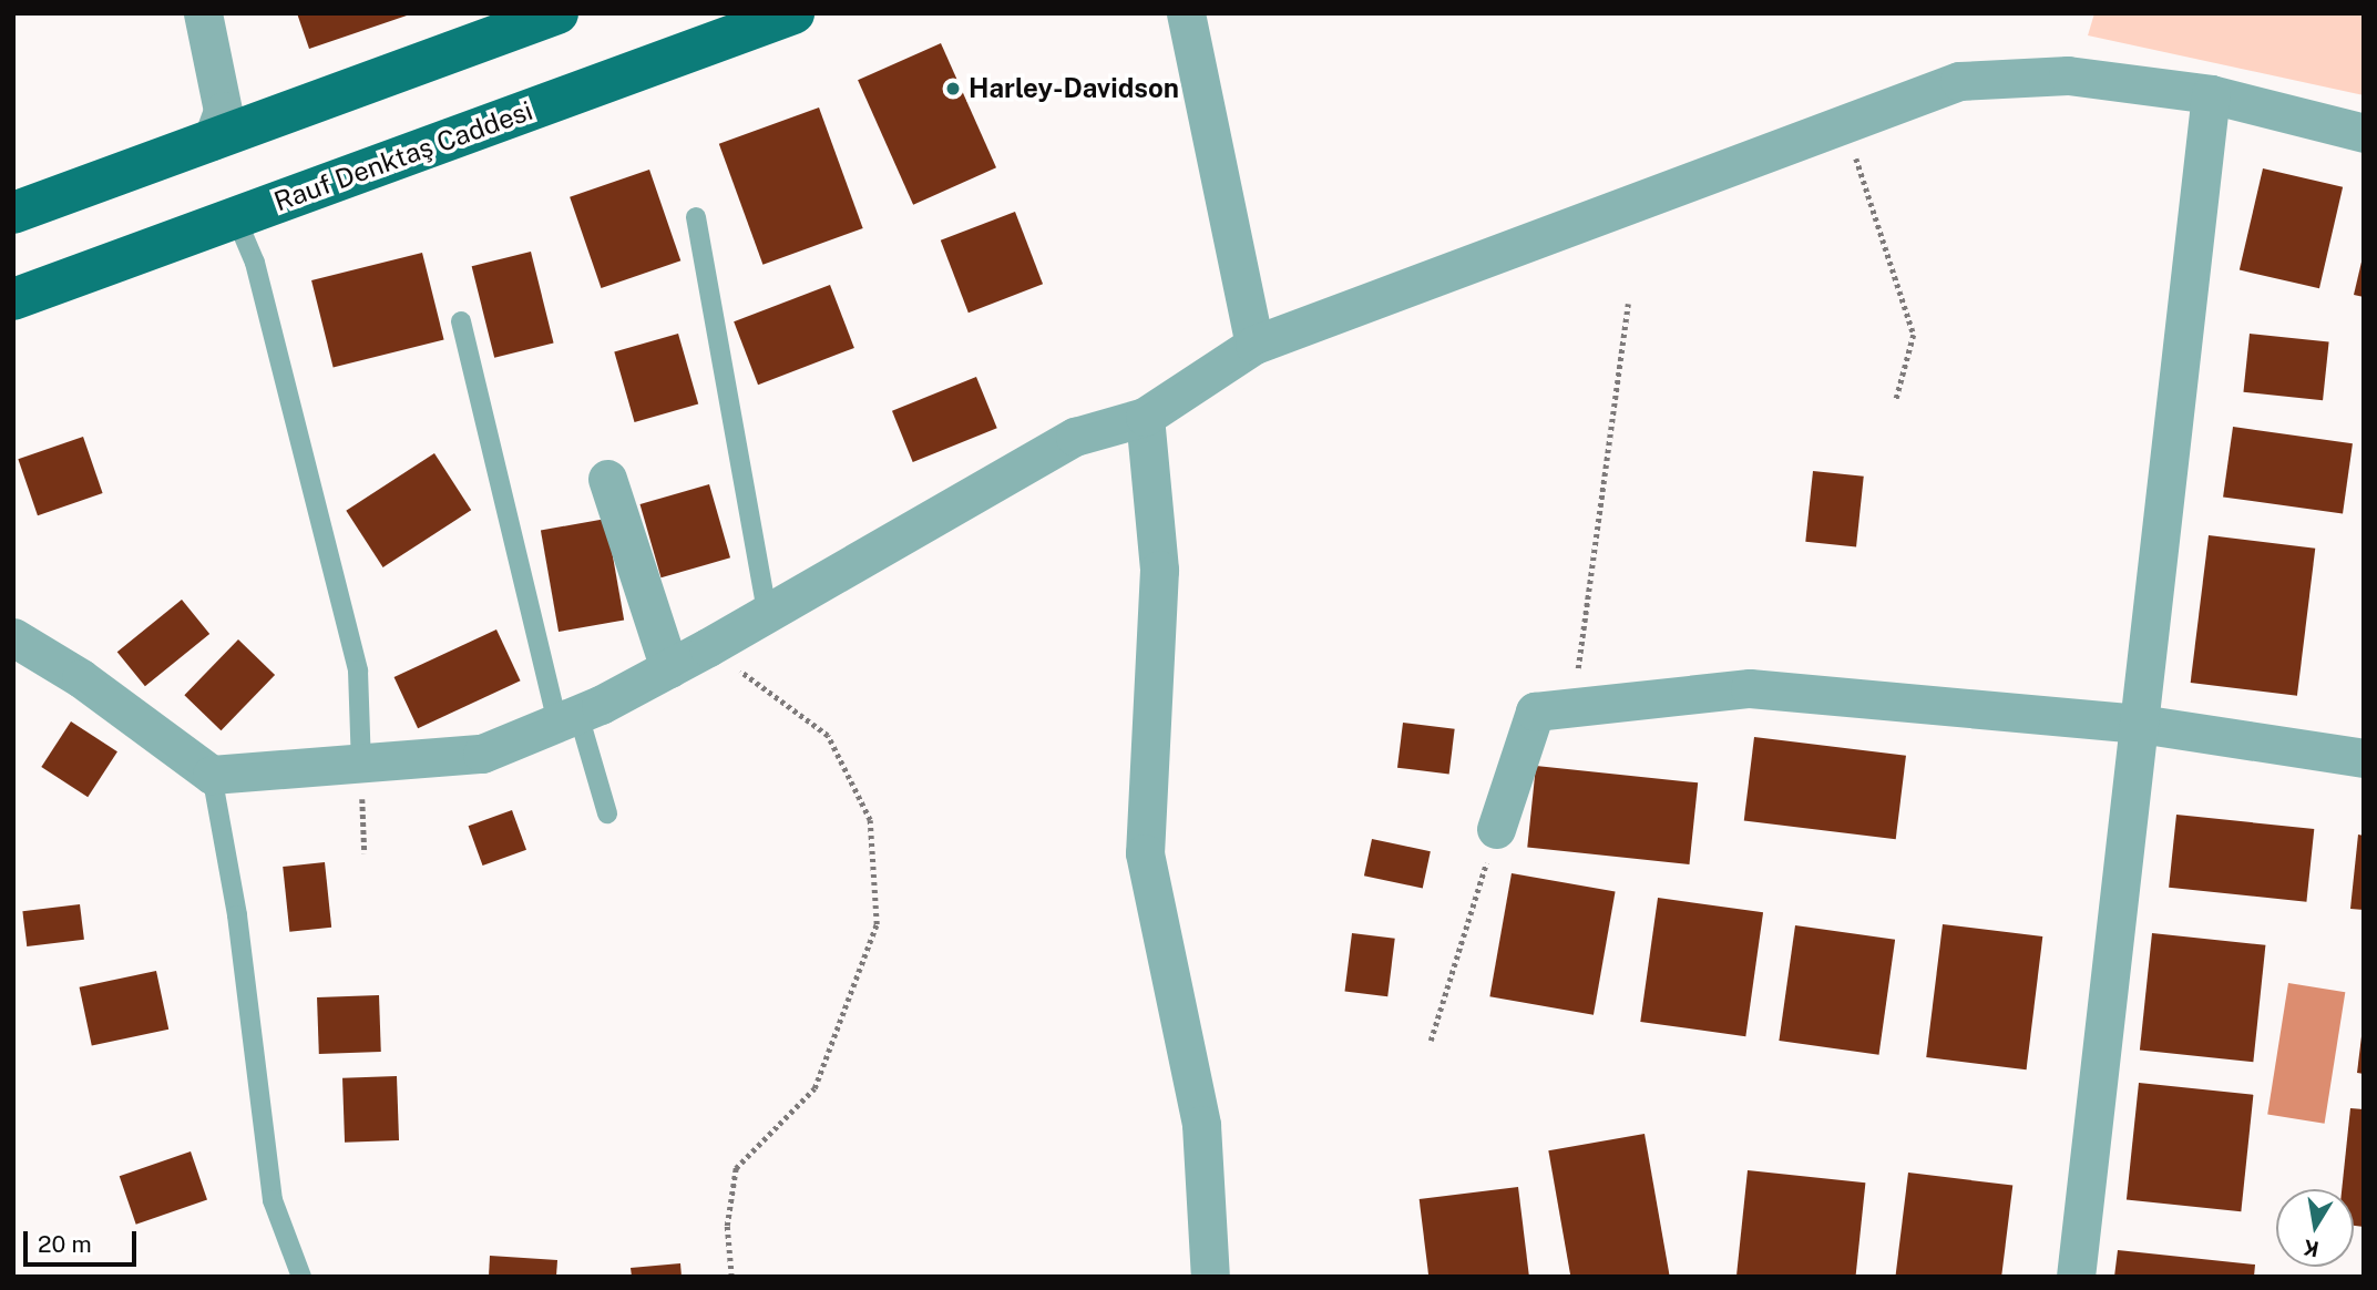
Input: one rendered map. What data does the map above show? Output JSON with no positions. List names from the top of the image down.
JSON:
{
  "streets": {
    "main road": ["Rauf Denktaş Caddesi"]
  },
  "places": ["Harley-Davidson"],
  "scale_bar": "20 m",
  "north": "bottom"
}
